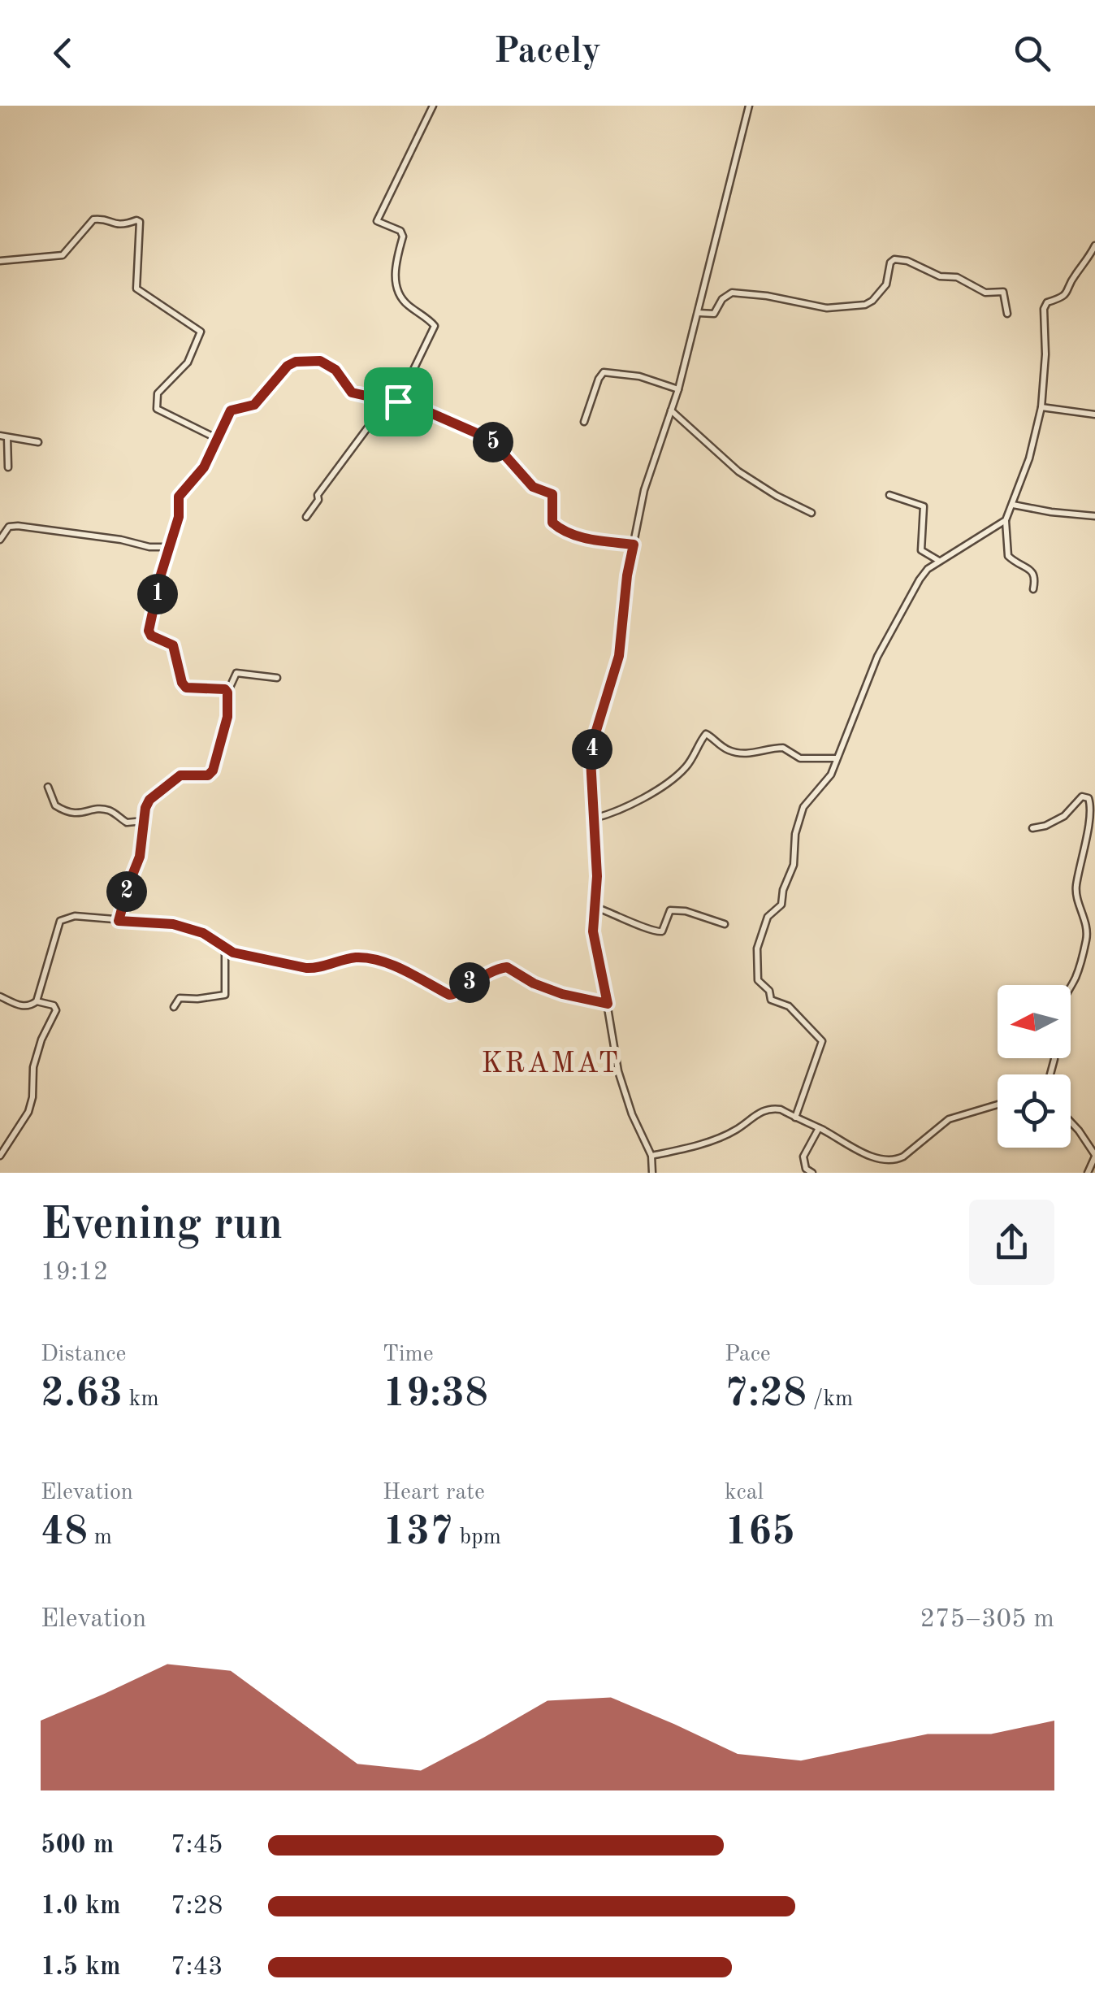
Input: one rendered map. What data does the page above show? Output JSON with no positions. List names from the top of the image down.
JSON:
{
  "districts": ["KRAMAT"],
  "north": "left",
  "page": {
    "header": "Pacely",
    "pins": [
      "5",
      "1",
      "4",
      "2",
      "3"
    ],
    "heading": ["Evening run", "19:12"],
    "stats": [
      ["Distance", "2.63 km"],
      ["Time", "19:38"],
      ["Pace", "7:28 /km"],
      ["Elevation", "48 m"],
      ["Heart rate", "137 bpm"],
      ["kcal", "165"]
    ],
    "chart": ["Elevation", "275–305 m"],
    "list": [
      {
        "name": "500 m",
        "note": "7:45"
      },
      {
        "name": "1.0 km",
        "note": "7:28"
      },
      {
        "name": "1.5 km",
        "note": "7:43"
      }
    ]
  }
}
